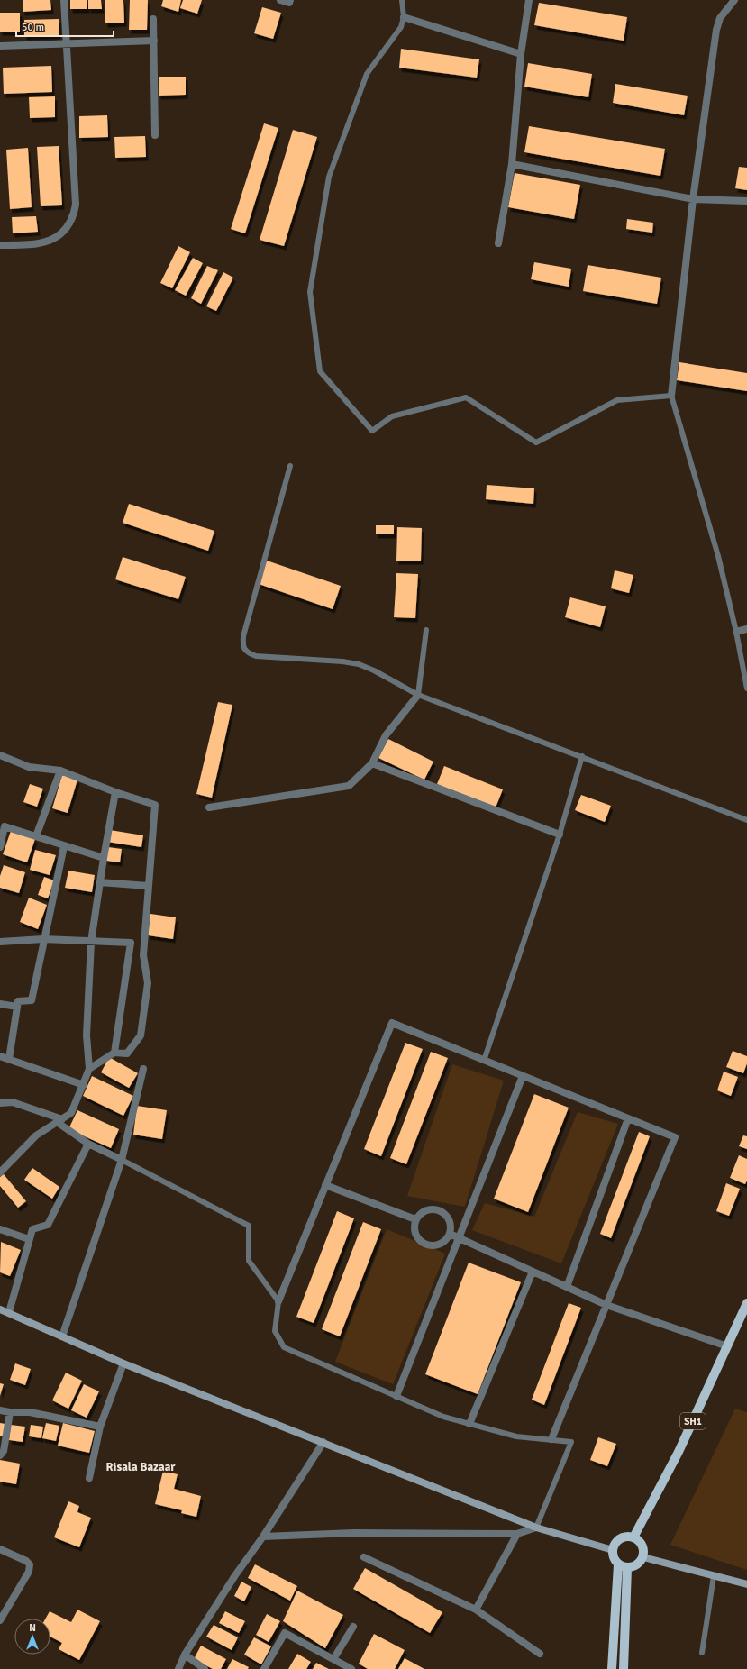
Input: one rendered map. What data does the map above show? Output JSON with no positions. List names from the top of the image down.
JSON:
{
  "streets": {
    "main road": ["SH1"]
  },
  "districts": ["Risala Bazaar"],
  "scale_bar": "50 m",
  "north": "top"
}
